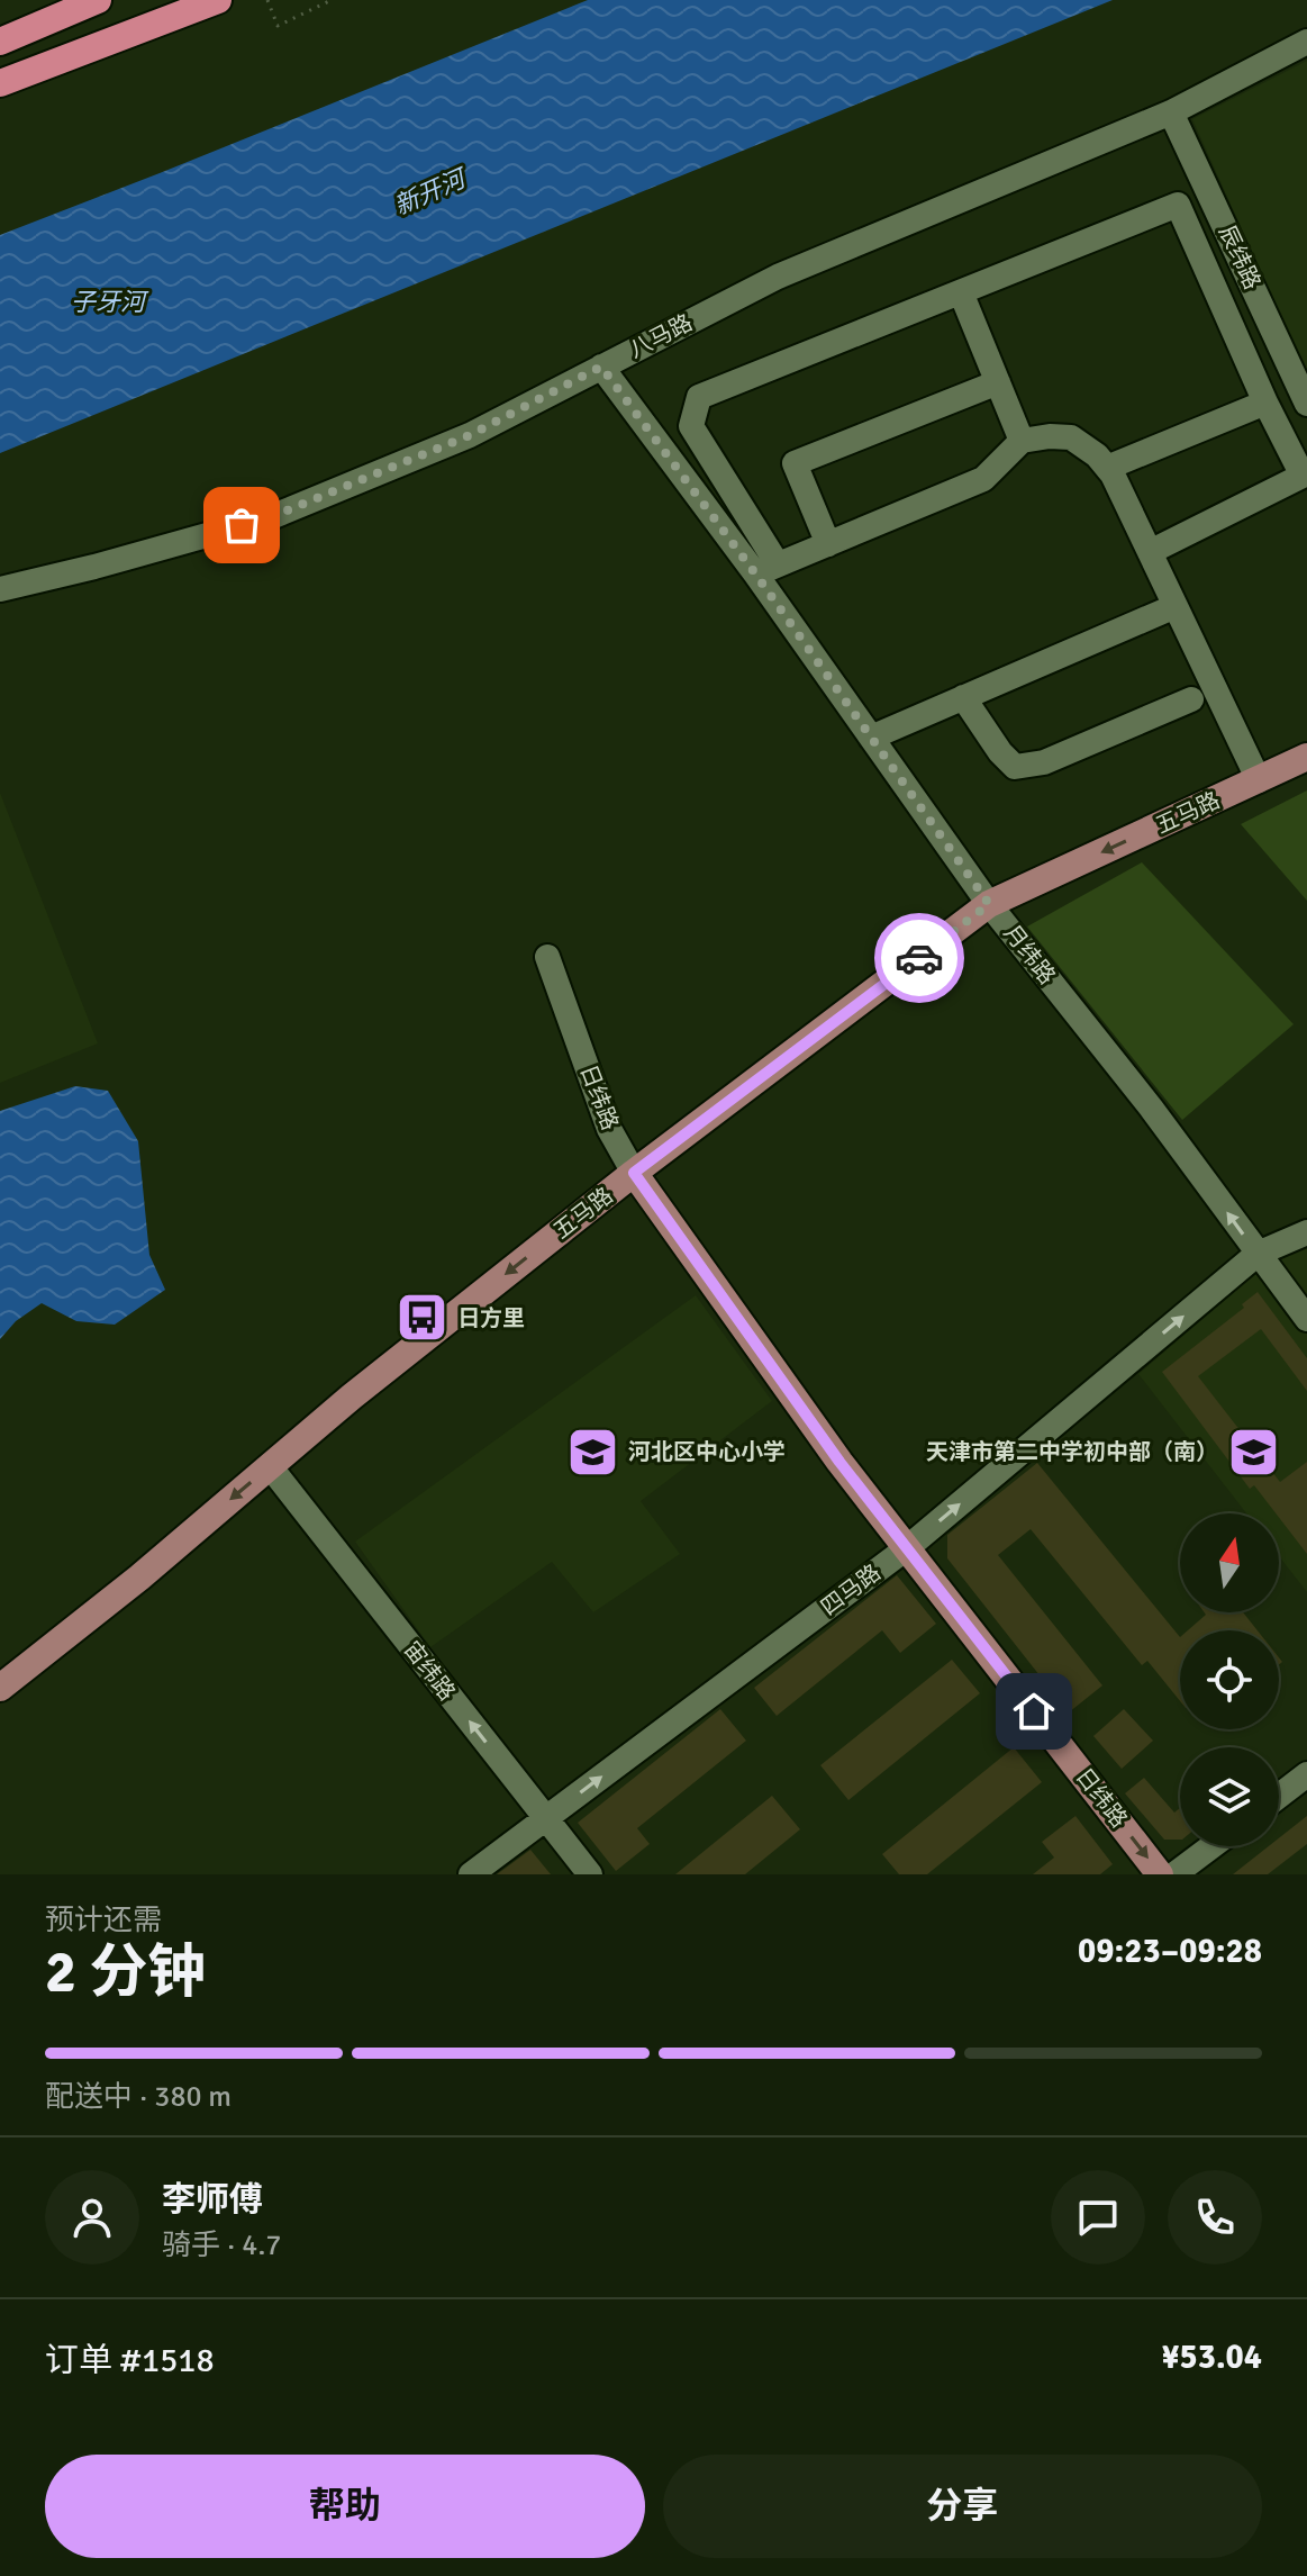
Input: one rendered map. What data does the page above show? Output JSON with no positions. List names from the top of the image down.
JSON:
{
  "streets": {
    "main road": ["五马路", "日纬路"],
    "street": [
      "辰纬路",
      "八马路",
      "月纬路",
      "四马路",
      "宙纬路"
    ]
  },
  "crossings": [
    ["辰纬路", "八马路"],
    ["八马路", "月纬路"],
    ["五马路", "月纬路"],
    ["五马路", "日纬路"],
    ["五马路", "宙纬路"],
    ["月纬路", "四马路"],
    ["日纬路", "四马路"],
    ["四马路", "宙纬路"]
  ],
  "one_way": [
    "五马路",
    "月纬路",
    "日纬路",
    "四马路",
    "宙纬路"
  ],
  "water": ["新开河", "子牙河"],
  "places": {
    "bus stop": ["日方里"],
    "school or university": ["河北区中心小学", "天津市第二中学初中部（南）"]
  },
  "north": "top",
  "page": {
    "heading": ["2 分钟", "预计还需", "09:23–09:28"],
    "panel": [
      "李师傅",
      "骑手 · 4.7",
      "订单 #1518",
      "¥53.04"
    ],
    "bar": "配送中 · 380 m",
    "buttons": ["帮助", "分享"]
  }
}
